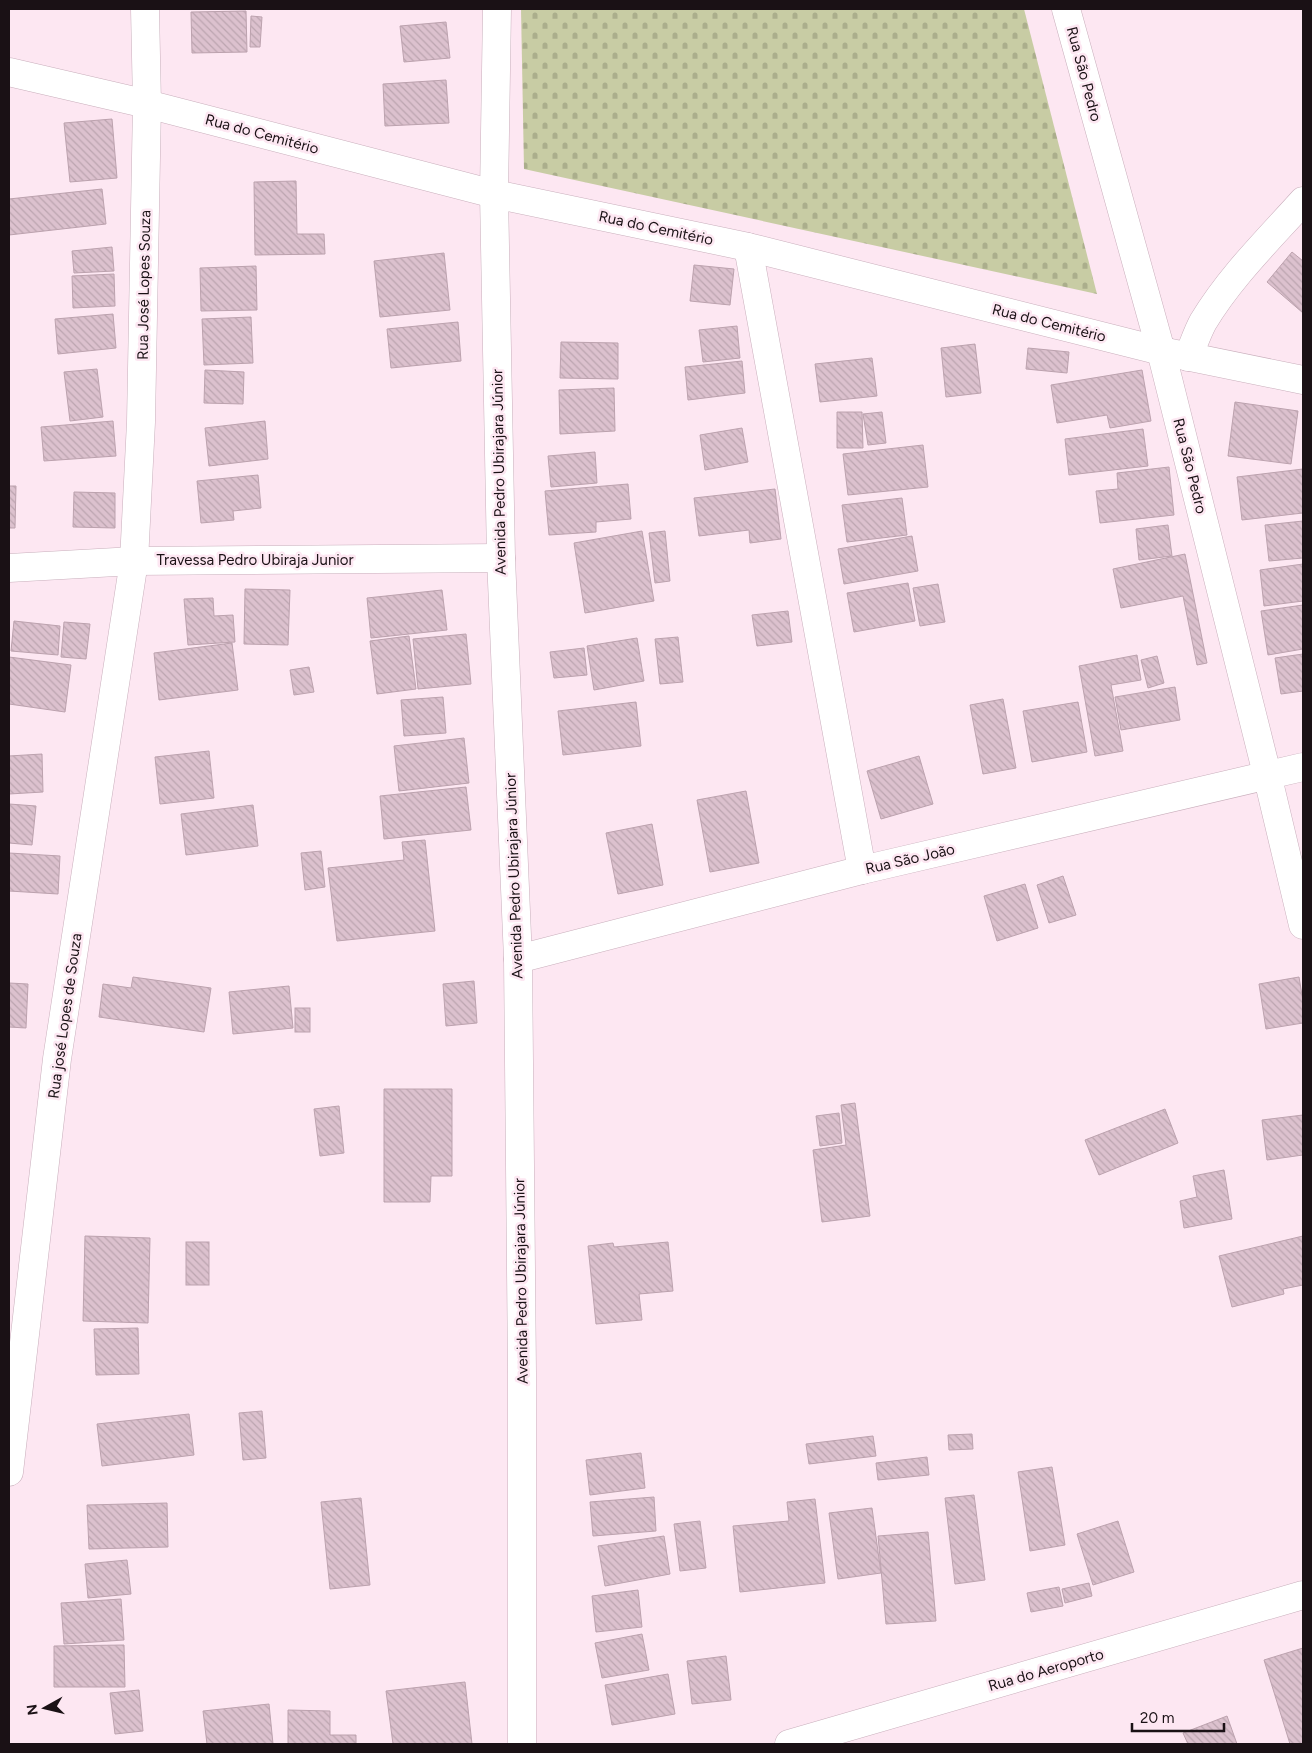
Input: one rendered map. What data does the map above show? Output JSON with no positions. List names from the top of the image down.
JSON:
{
  "streets": {
    "street": [
      "Rua São Pedro",
      "Rua do Cemitério",
      "Rua José Lopes Souza",
      "Avenida Pedro Ubirajara Júnior",
      "Travessa Pedro Ubiraja Junior",
      "Rua São João",
      "Rua josé Lopes de Souza",
      "Rua do Aeroporto"
    ]
  },
  "crossings": [
    ["Rua São Pedro", "Rua do Cemitério"],
    ["Rua São Pedro", "Rua São João"],
    ["Rua do Cemitério", "Rua José Lopes Souza"],
    ["Rua do Cemitério", "Avenida Pedro Ubirajara Júnior"],
    ["Rua José Lopes Souza", "Travessa Pedro Ubiraja Junior"],
    ["Rua José Lopes Souza", "Rua josé Lopes de Souza"],
    ["Avenida Pedro Ubirajara Júnior", "Travessa Pedro Ubiraja Junior"],
    ["Avenida Pedro Ubirajara Júnior", "Rua São João"],
    ["Travessa Pedro Ubiraja Junior", "Rua josé Lopes de Souza"]
  ],
  "scale_bar": "20 m",
  "north": "left"
}
